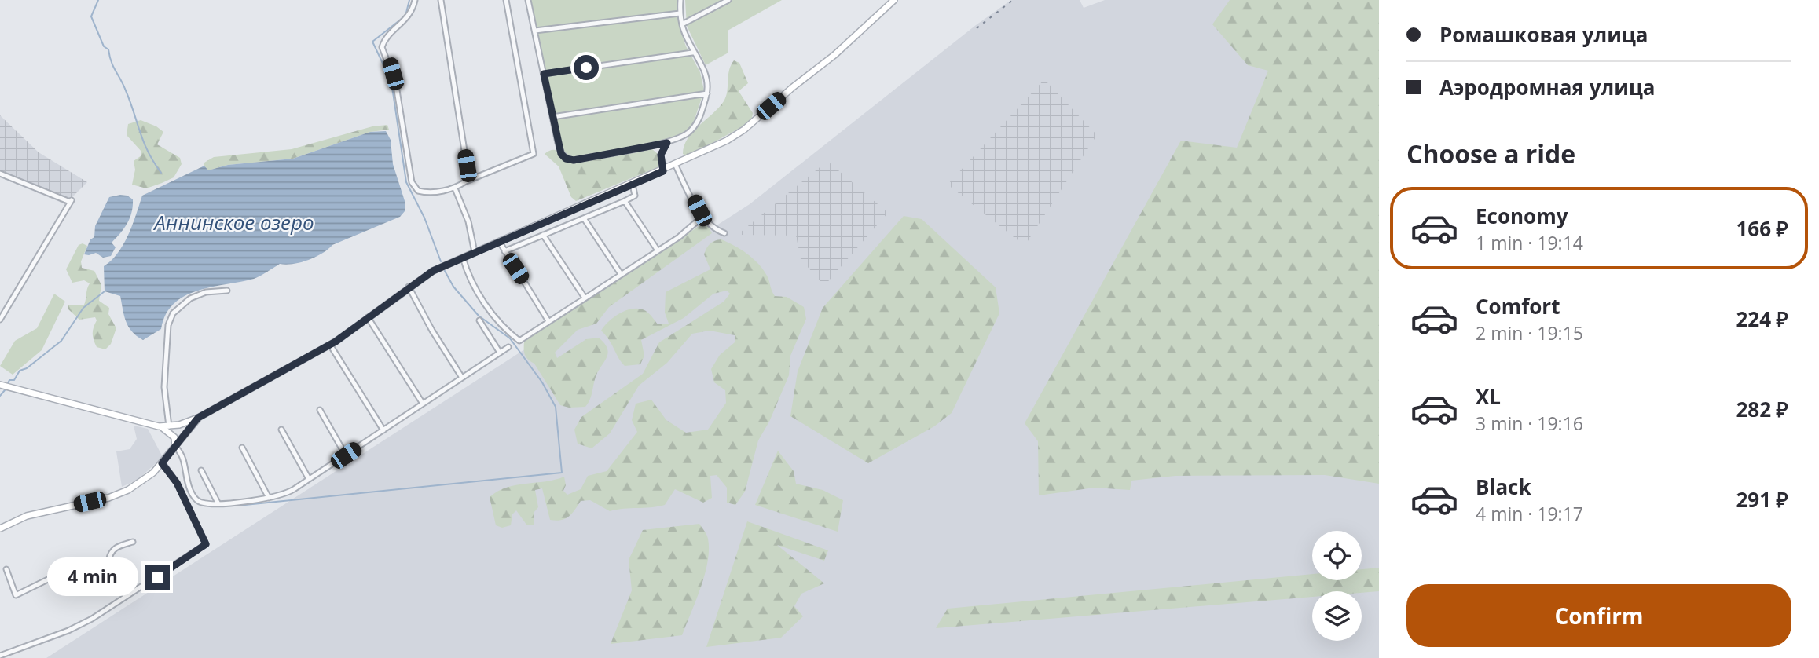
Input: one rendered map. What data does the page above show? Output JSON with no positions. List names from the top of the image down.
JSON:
{
  "water": ["Аннинское озеро"],
  "page": {
    "banner": ["Ромашковая улица", "Аэродромная улица"],
    "heading": "Choose a ride",
    "list": [
      {
        "name": "Economy",
        "note": "1 min · 19:14",
        "value": "166 ₽"
      },
      {
        "name": "Comfort",
        "note": "2 min · 19:15",
        "value": "224 ₽"
      },
      {
        "name": "XL",
        "note": "3 min · 19:16",
        "value": "282 ₽"
      },
      {
        "name": "Black",
        "note": "4 min · 19:17",
        "value": "291 ₽"
      }
    ],
    "bubble": "4 min",
    "buttons": "Confirm"
  }
}
